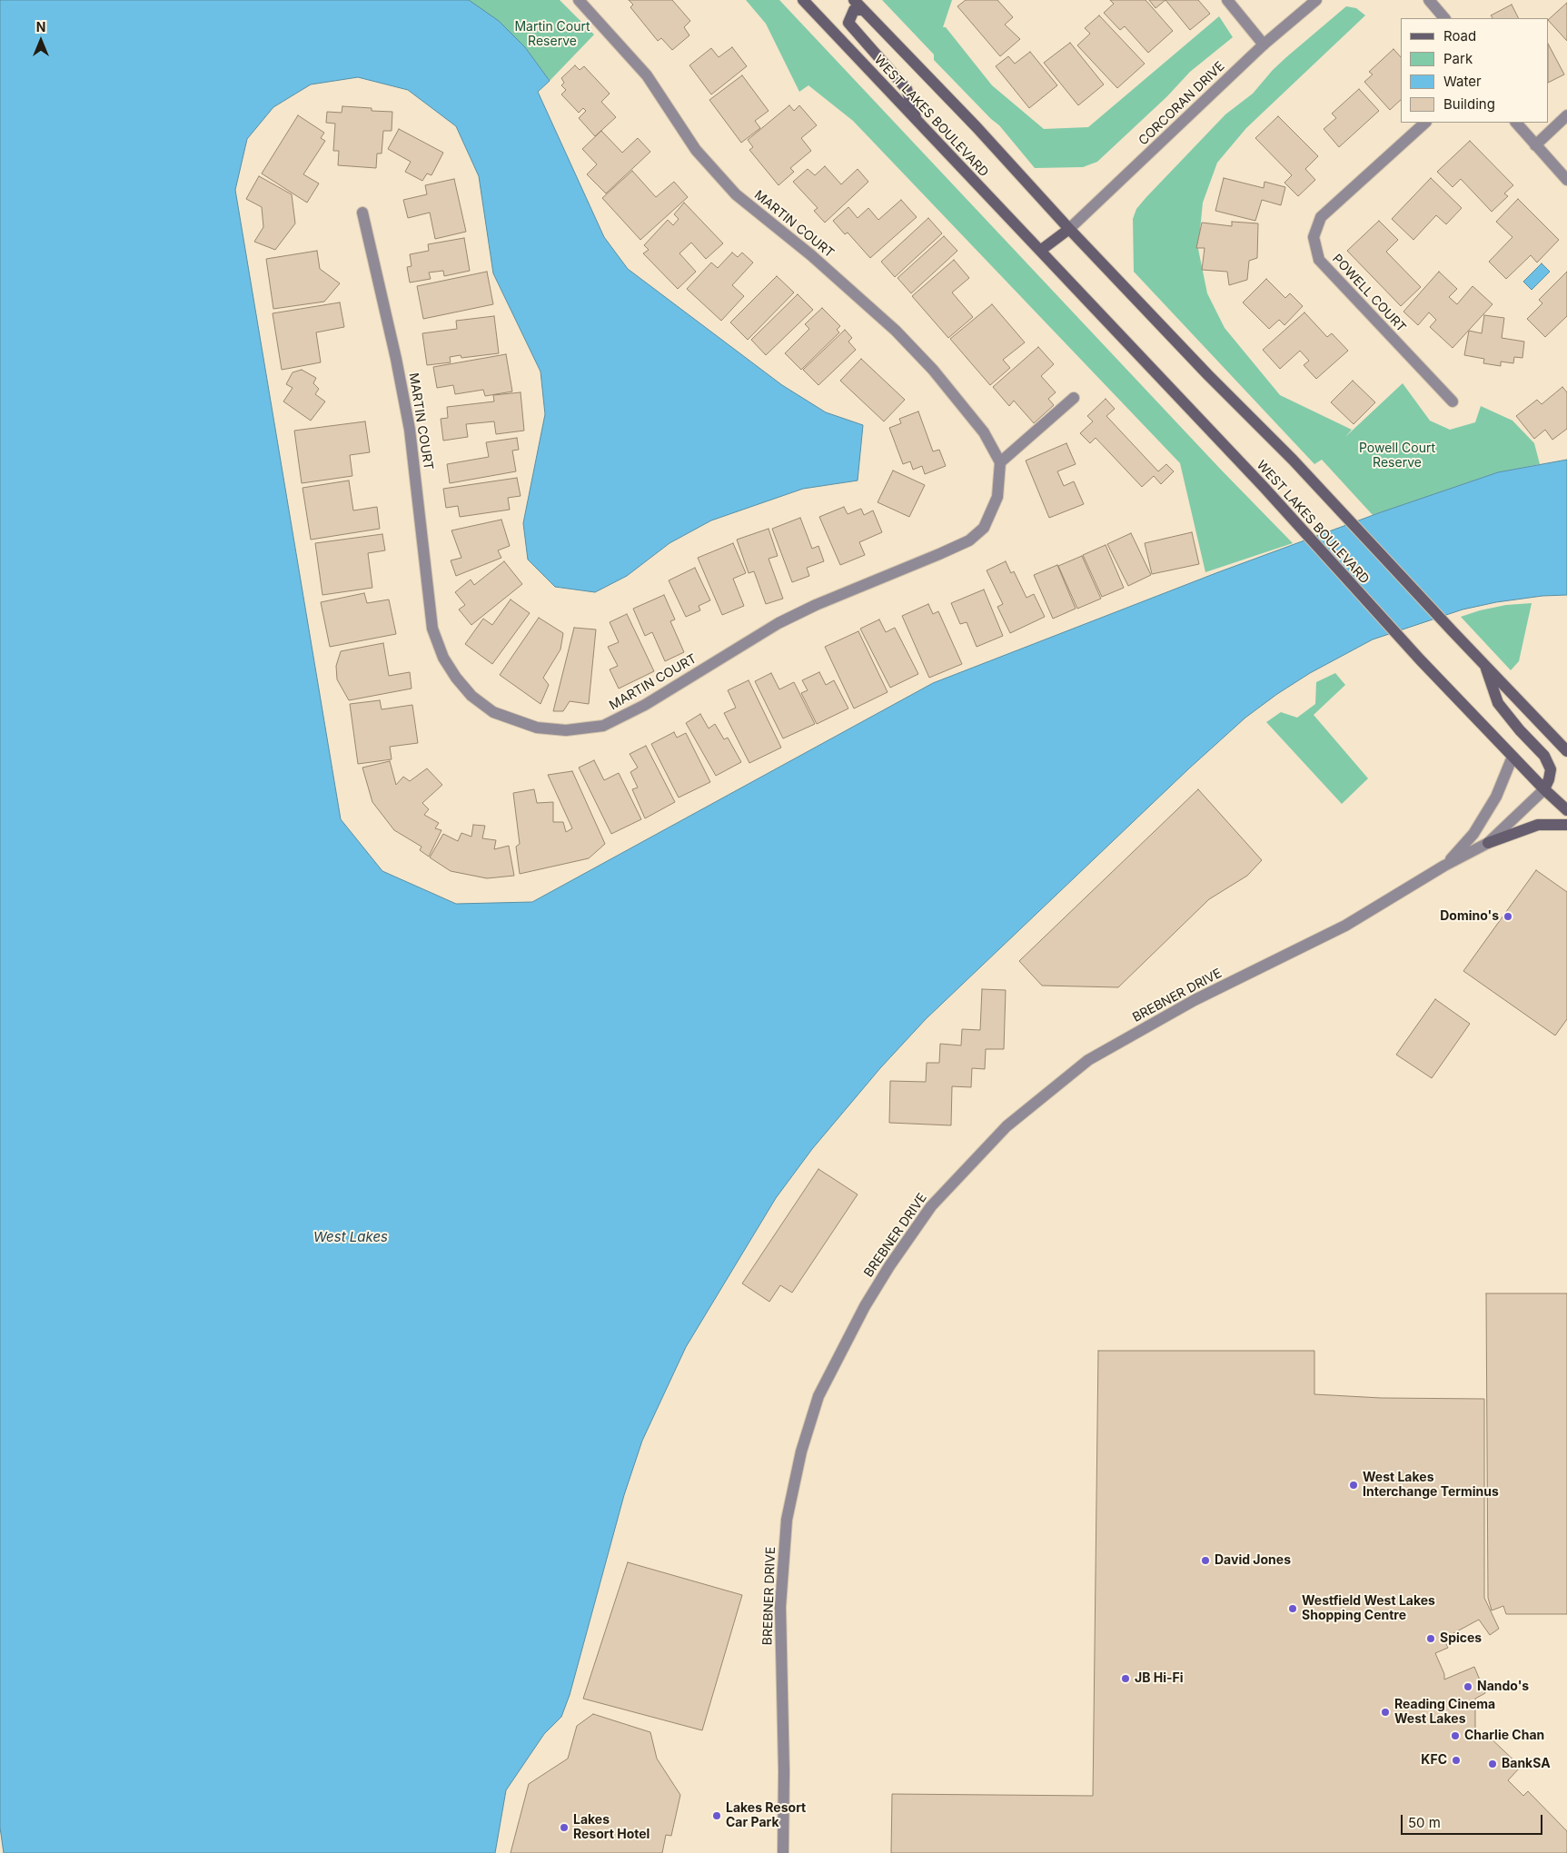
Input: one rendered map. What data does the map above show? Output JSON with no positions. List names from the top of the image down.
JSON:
{
  "streets": {
    "main road": ["WEST LAKES BOULEVARD"],
    "street": [
      "CORCORAN DRIVE",
      "MARTIN COURT",
      "POWELL COURT",
      "BREBNER DRIVE"
    ]
  },
  "crossings": [
    ["CORCORAN DRIVE", "WEST LAKES BOULEVARD"],
    ["WEST LAKES BOULEVARD", "BREBNER DRIVE"]
  ],
  "water": ["West Lakes"],
  "parks": ["Martin Court Reserve", "Powell Court Reserve"],
  "places": [
    "Domino's",
    "West Lakes Interchange Terminus",
    "David Jones",
    "Westfield West Lakes Shopping Centre",
    "Spices",
    "JB Hi-Fi",
    "Nando's",
    "Reading Cinema West Lakes",
    "Charlie Chan",
    "KFC",
    "BankSA",
    "Lakes Resort Car Park",
    "Lakes Resort Hotel"
  ],
  "legend": [
    "Road",
    "Park",
    "Water",
    "Building"
  ],
  "scale_bar": "50 m",
  "north": "top"
}
